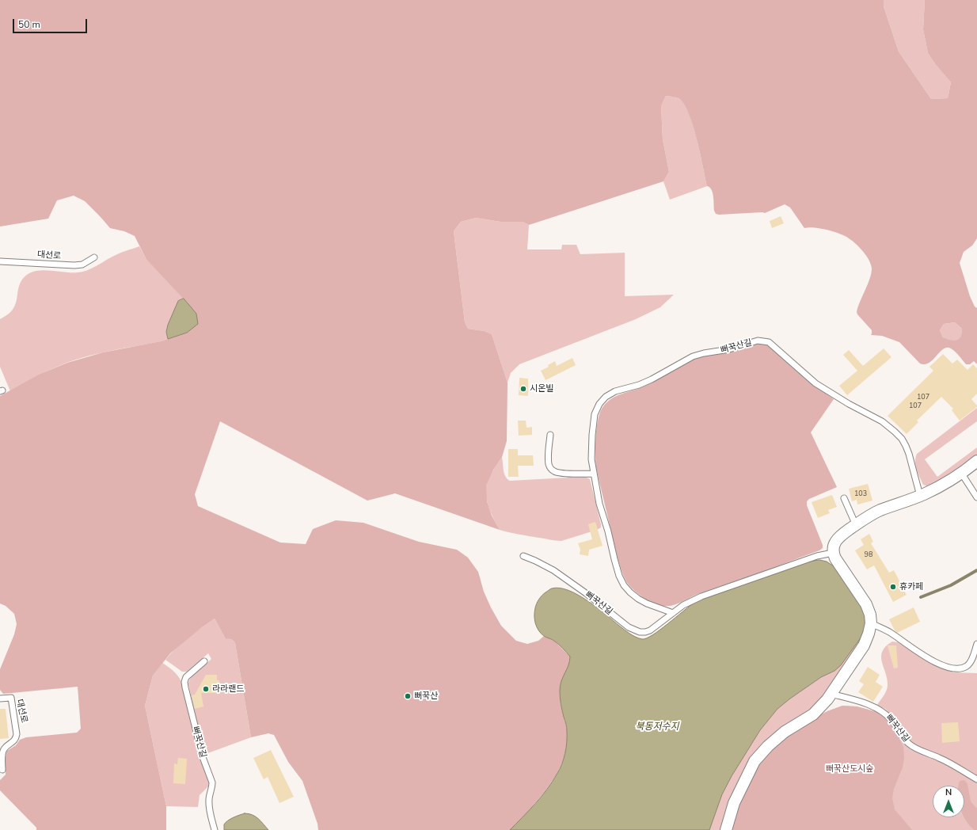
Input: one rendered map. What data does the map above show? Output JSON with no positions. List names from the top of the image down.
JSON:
{
  "streets": {
    "lane": ["대선로", "뻐꾹산길"]
  },
  "water": ["북동저수지"],
  "parks": ["뻐꾹산도시숲"],
  "places": [
    "시온빌",
    "휴카페",
    "라라랜드",
    "뻐꾹산"
  ],
  "house_numbers": [
    "107",
    "107",
    "103",
    "98"
  ],
  "scale_bar": "50 m",
  "north": "top"
}
